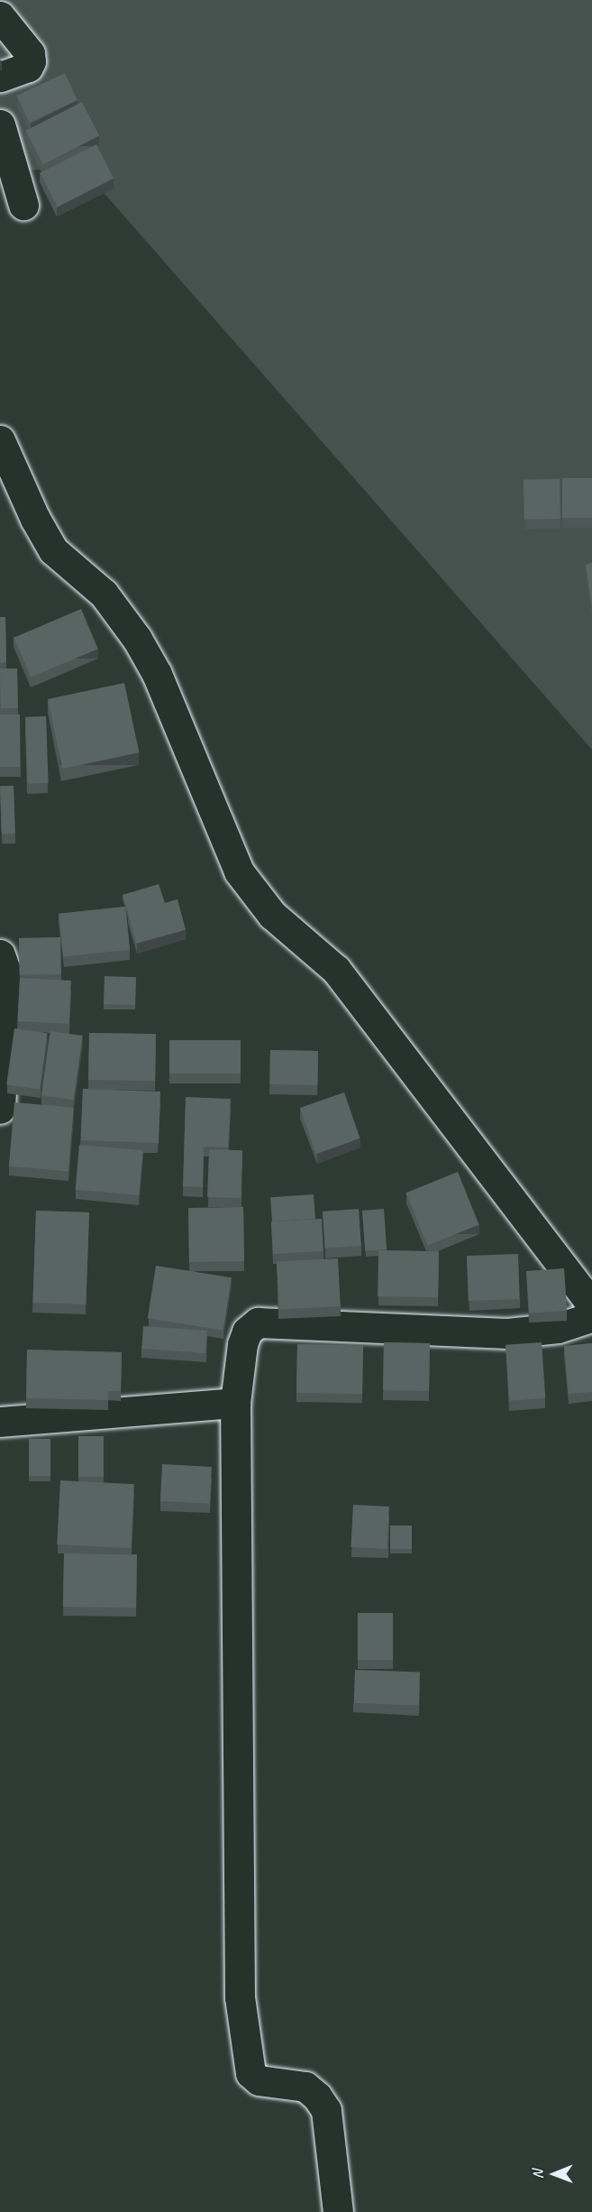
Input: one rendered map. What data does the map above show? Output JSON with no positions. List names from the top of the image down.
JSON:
{
  "north": "left"
}
